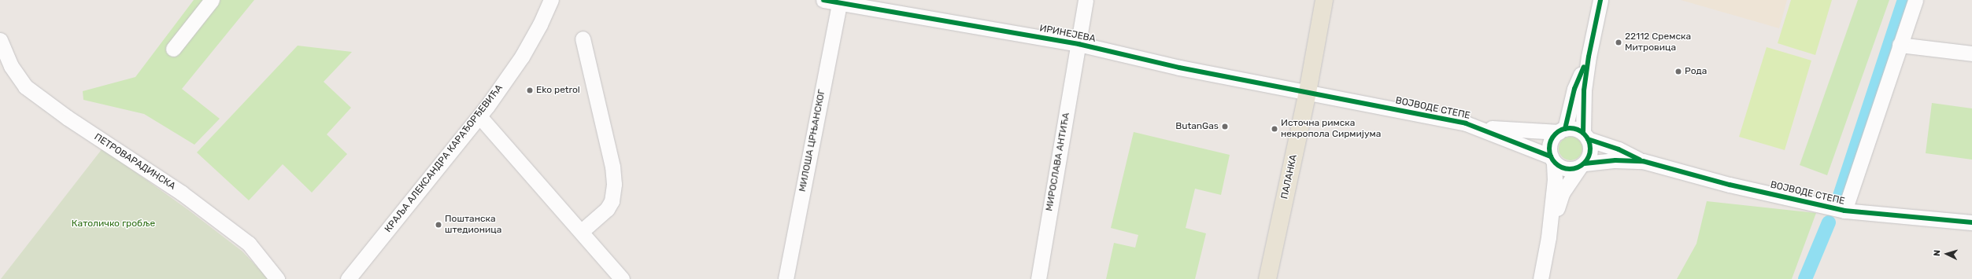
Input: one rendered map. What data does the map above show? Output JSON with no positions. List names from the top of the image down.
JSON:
{
  "streets": {
    "main road": ["ПАЛАНКА"],
    "street": [
      "ИРИНЕЈЕВА",
      "ВОЈВОДЕ СТЕПЕ",
      "МИЛОША ЦРЊАНСКОГ",
      "КРАЉА АЛЕКСАНДРА КАРАЂОРЂЕВИЋА",
      "ПЕТРОВАРАДИНСКА",
      "МИРОСЛАВА АНТИЋА"
    ]
  },
  "crossings": [
    ["ИРИНЕЈЕВА", "ВОЈВОДЕ СТЕПЕ"],
    ["ИРИНЕЈЕВА", "МИЛОША ЦРЊАНСКОГ"],
    ["ИРИНЕЈЕВА", "МИРОСЛАВА АНТИЋА"],
    ["ИРИНЕЈЕВА", "ПАЛАНКА"],
    ["ВОЈВОДЕ СТЕПЕ", "ПАЛАНКА"]
  ],
  "parks": ["Католичко гробље"],
  "places": [
    "22112 Сремска Митровица",
    "Рода",
    "Eko petrol",
    "ButanGas",
    "Источна римска некропола Сирмијума",
    "Поштанска штедионица"
  ],
  "north": "left"
}
